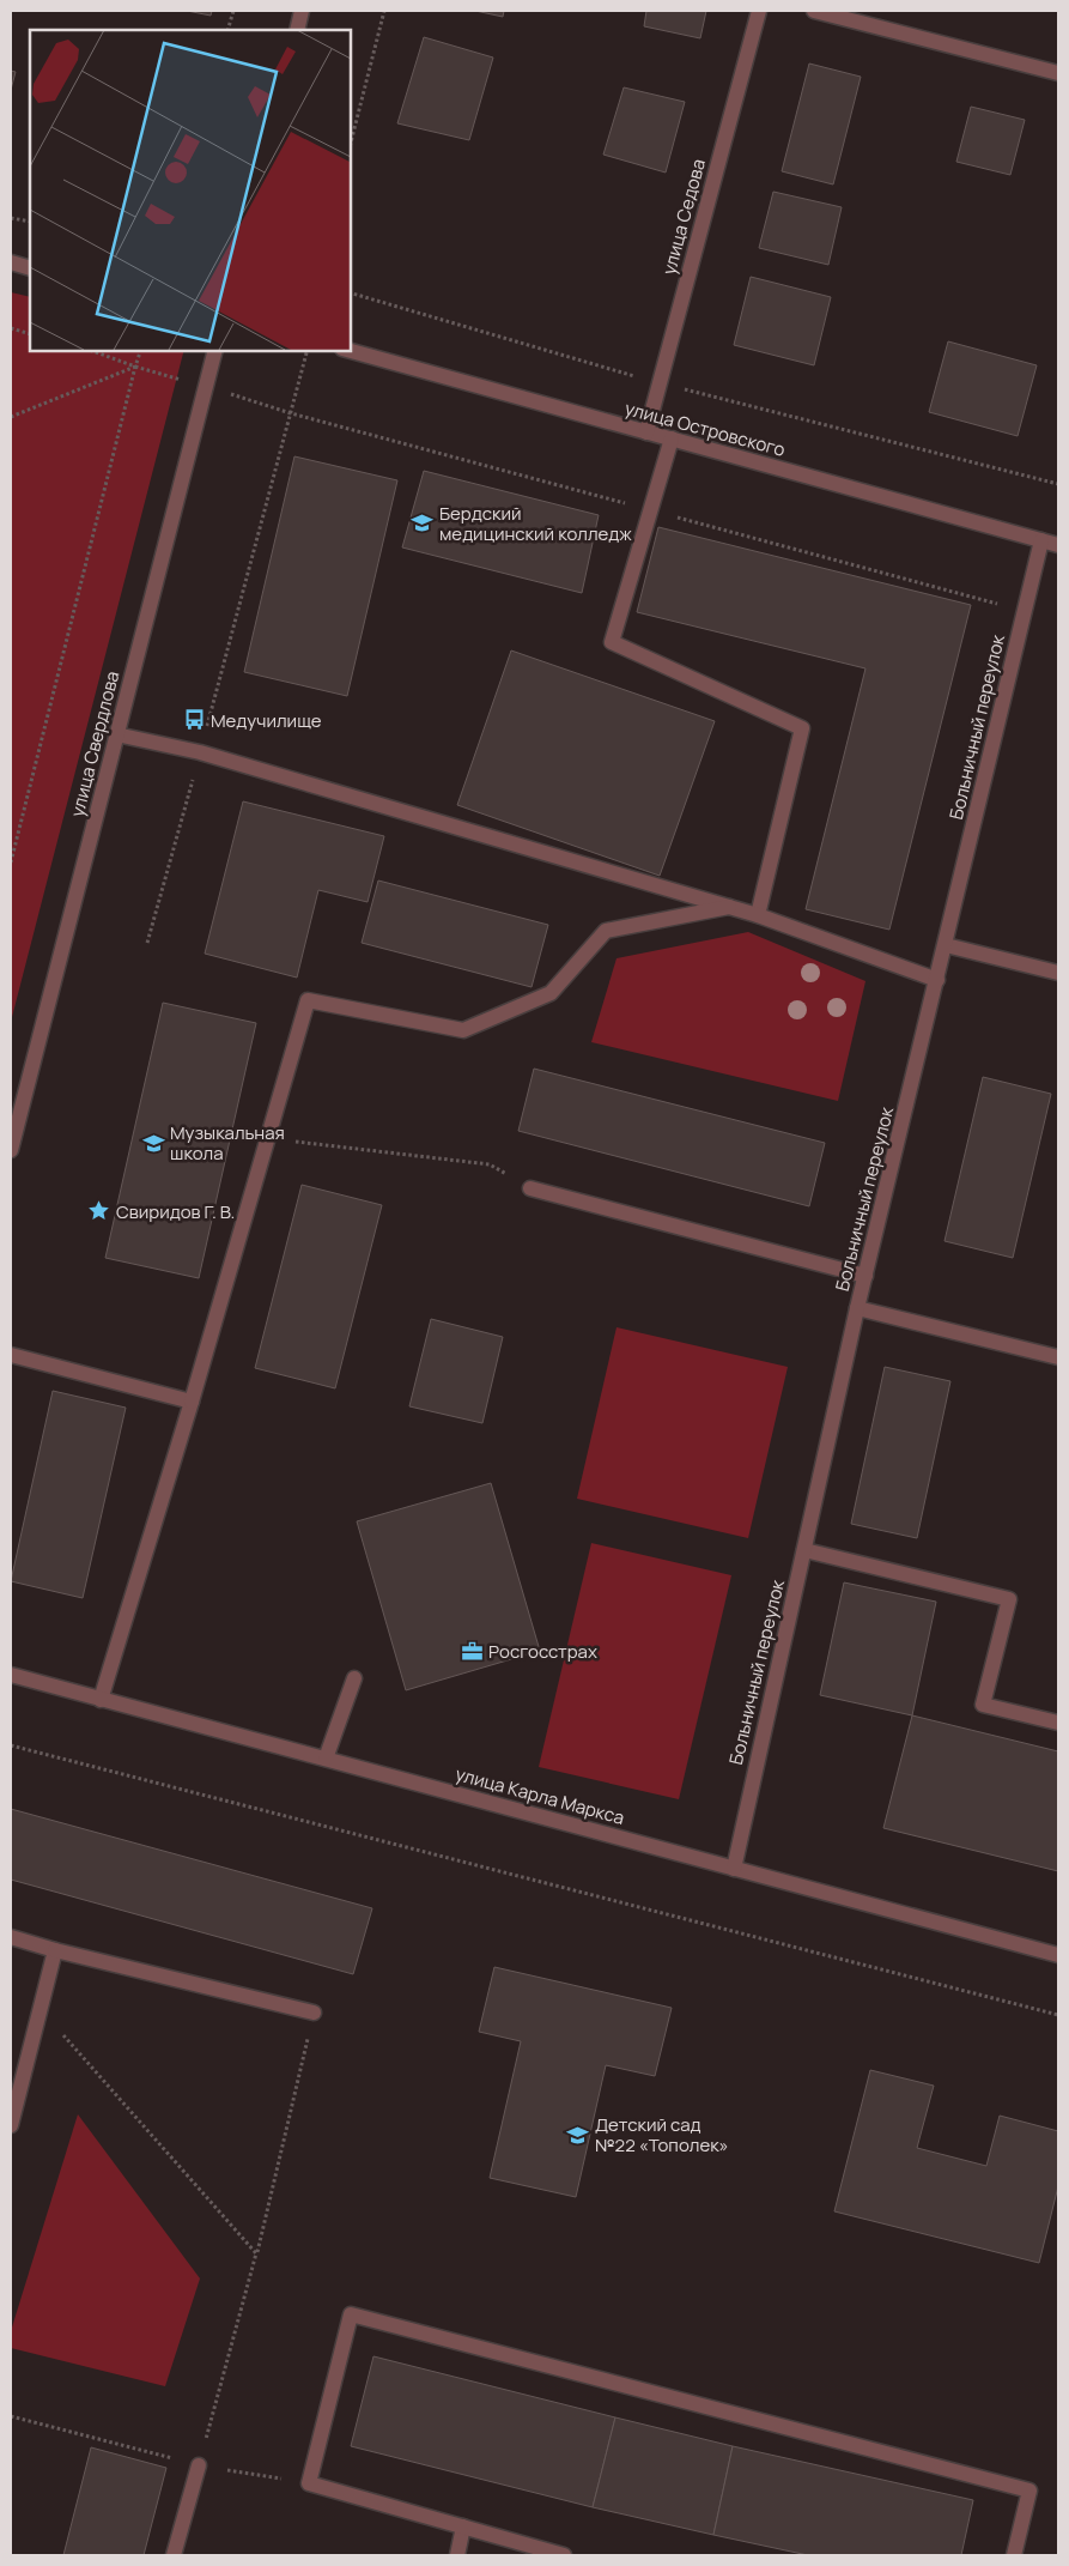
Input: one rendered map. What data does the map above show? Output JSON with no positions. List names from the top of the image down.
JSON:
{
  "streets": {
    "street": [
      "улица Седова",
      "улица Островского",
      "Больничный переулок",
      "улица Свердлова",
      "улица Карла Маркса"
    ]
  },
  "crossings": [
    ["улица Седова", "улица Островского"],
    ["улица Островского", "Больничный переулок"],
    ["Больничный переулок", "улица Карла Маркса"]
  ],
  "places": {
    "school or university": ["Бердский медицинский колледж", "Музыкальная школа", "Детский сад №22 «Тополек»"],
    "bus stop": ["Медучилище"],
    "place": ["Свиридов Г. В."],
    "office": ["Росгосстрах"]
  }
}
